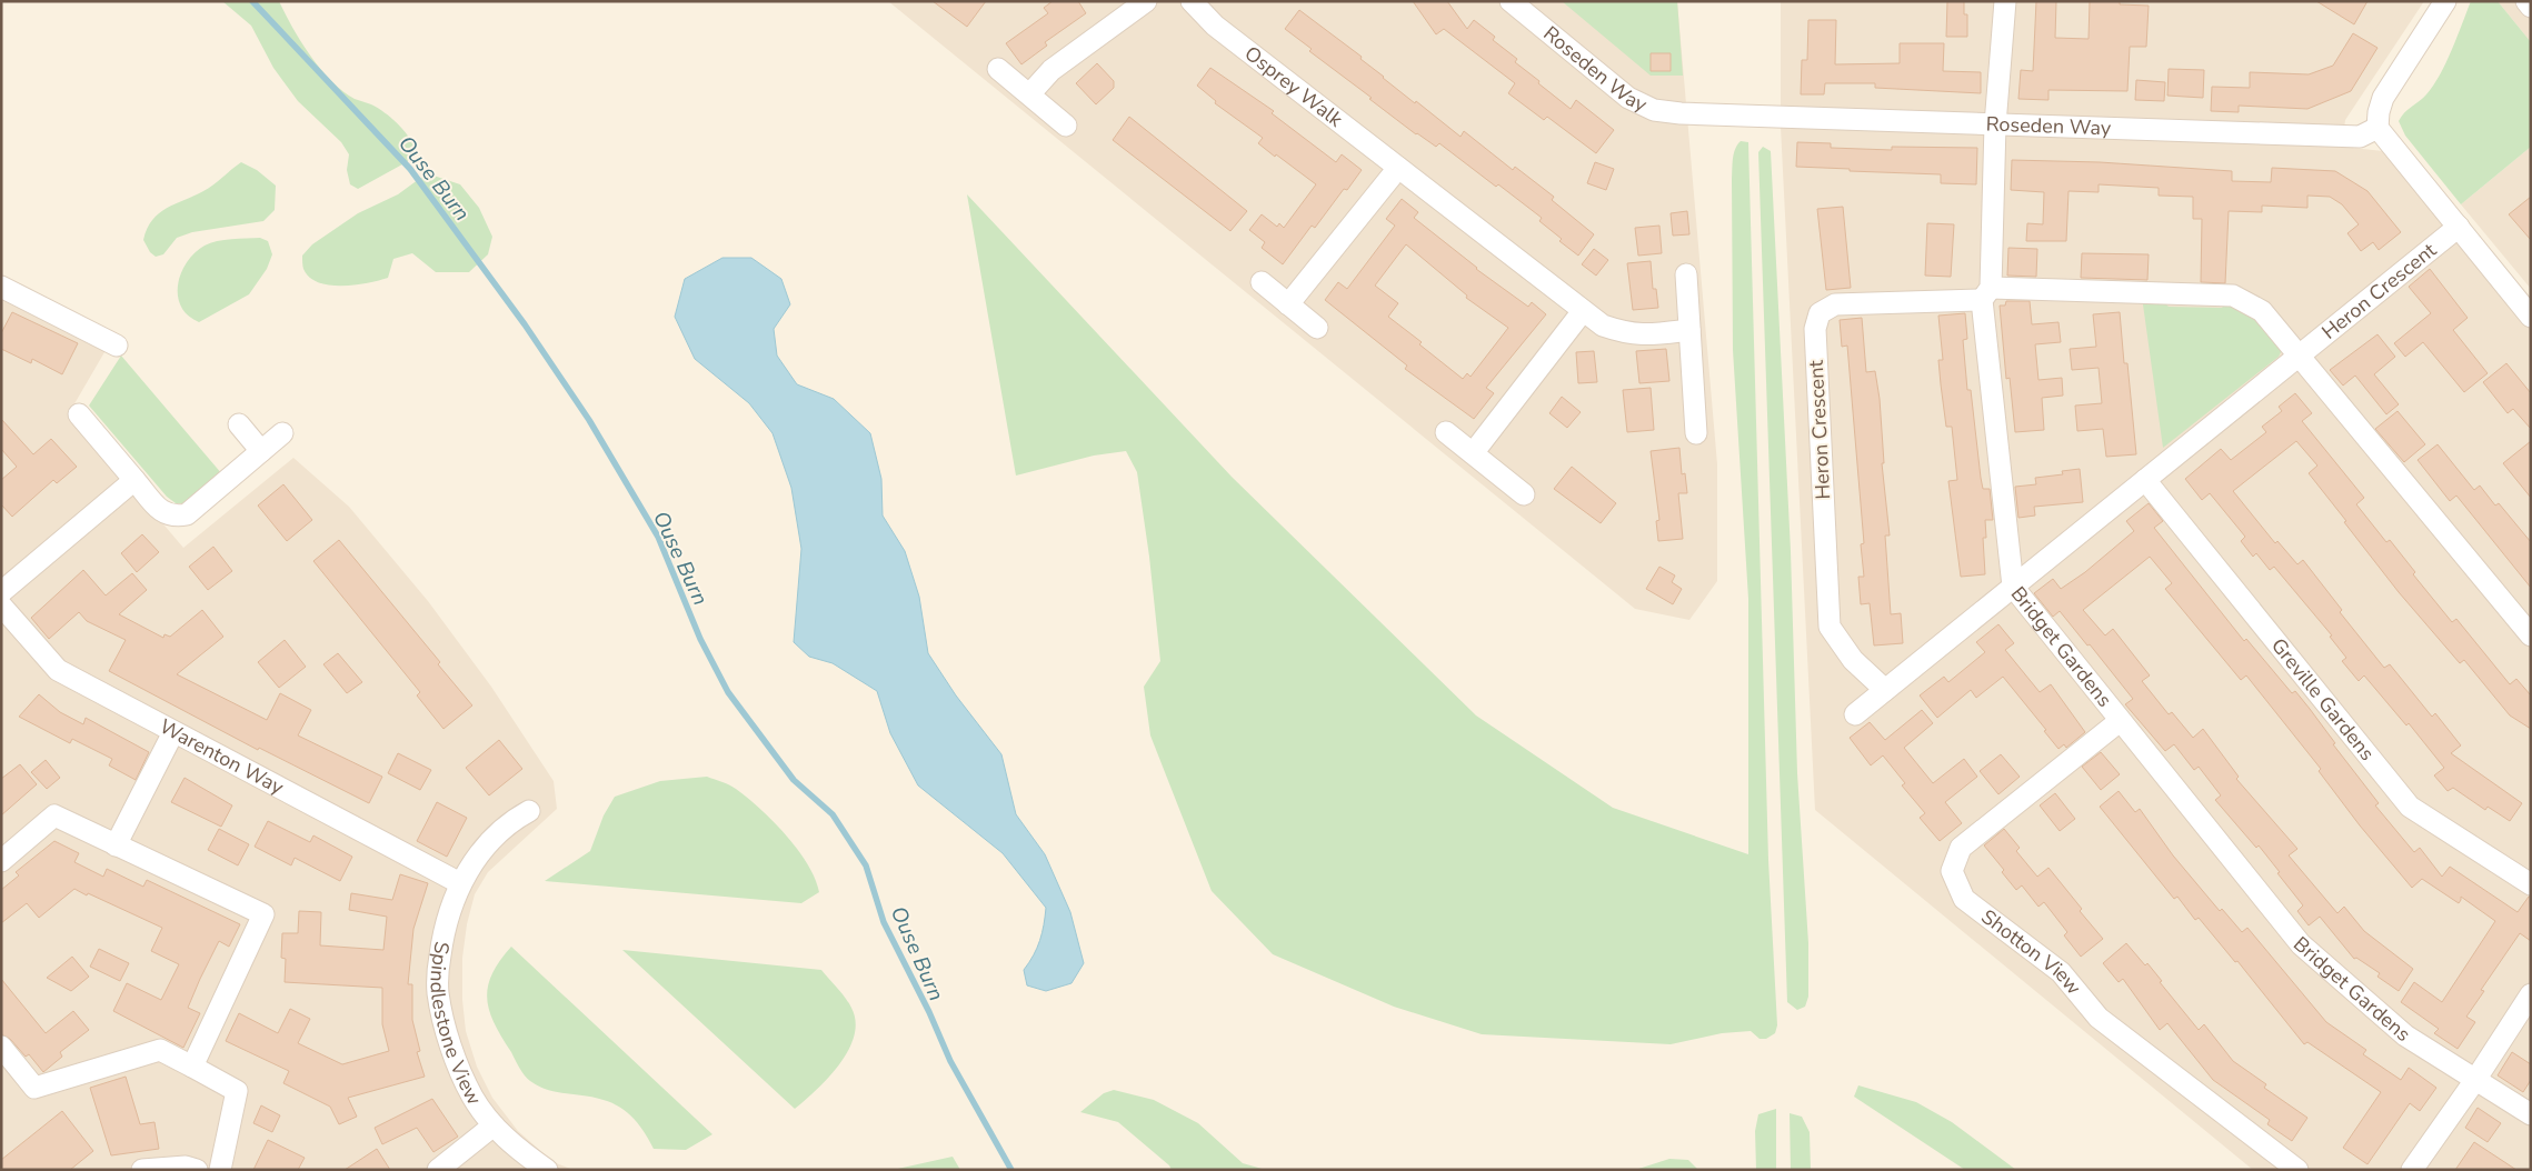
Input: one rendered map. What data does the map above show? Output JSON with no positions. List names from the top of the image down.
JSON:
{
  "streets": {
    "street": [
      "Roseden Way",
      "Osprey Walk",
      "Heron Crescent",
      "Bridget Gardens",
      "Greville Gardens",
      "Warenton Way",
      "Shotton View",
      "Spindlestone View"
    ]
  },
  "crossings": [
    ["Roseden Way", "Bridget Gardens"],
    ["Heron Crescent", "Bridget Gardens"],
    ["Heron Crescent", "Greville Gardens"],
    ["Bridget Gardens", "Shotton View"],
    ["Warenton Way", "Spindlestone View"]
  ],
  "water": ["Ouse Burn"]
}
